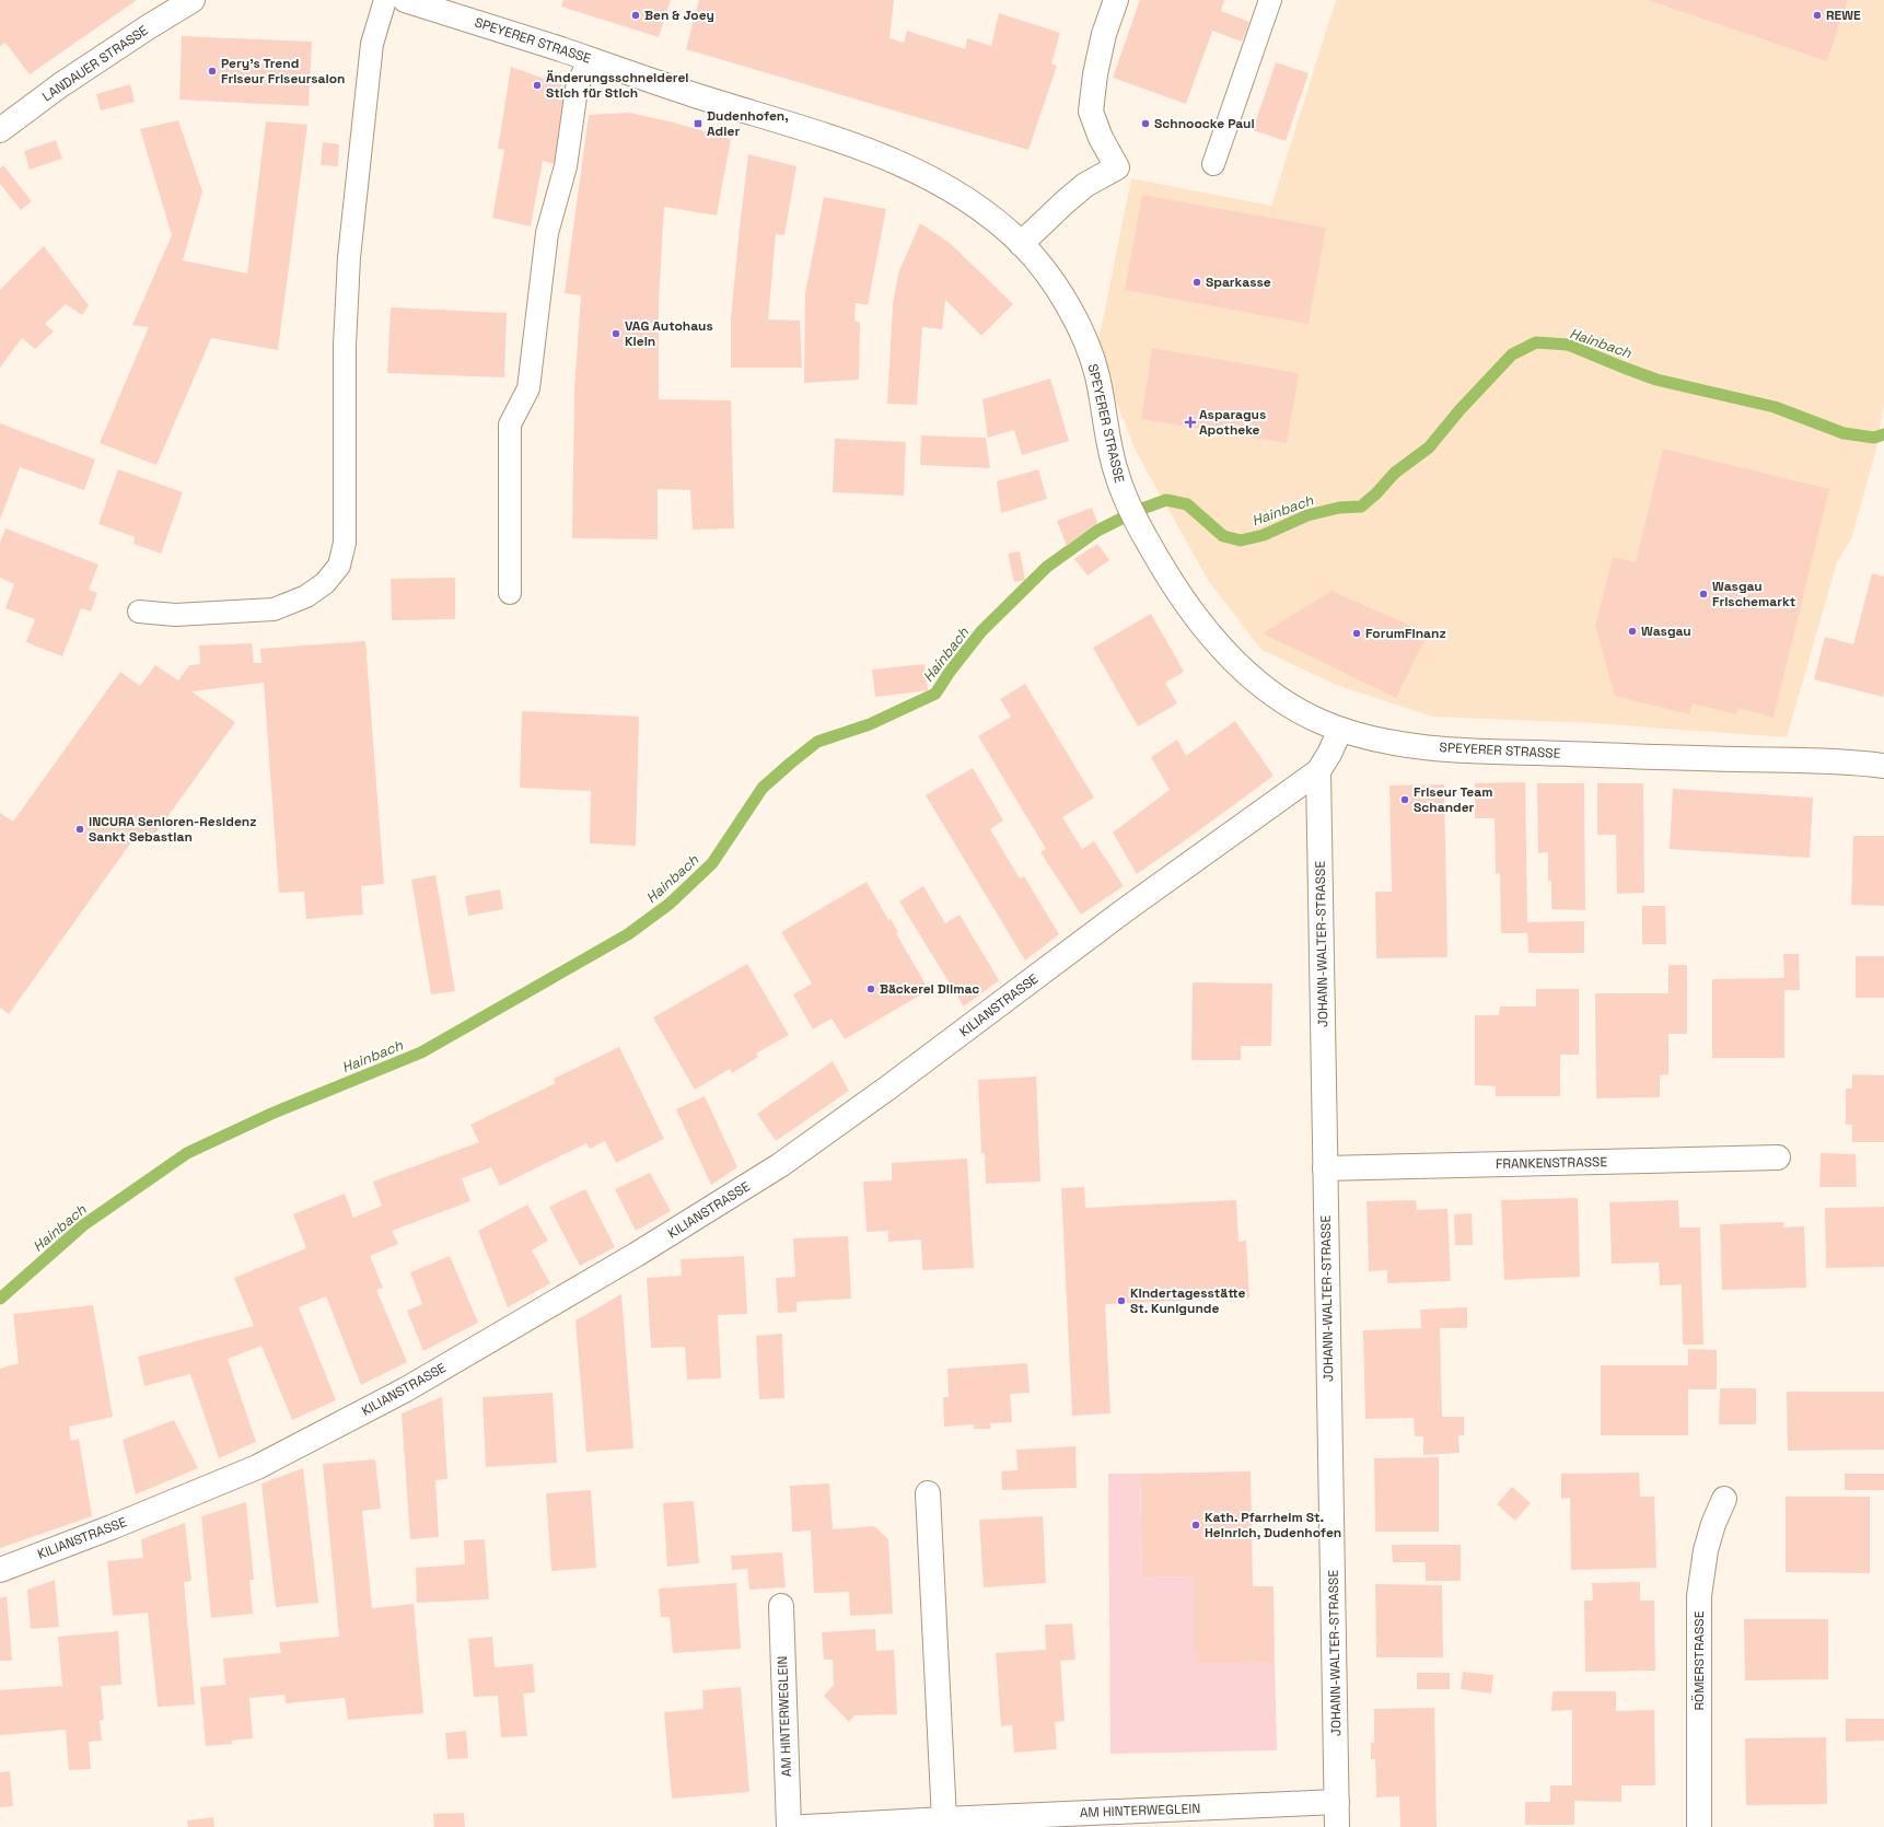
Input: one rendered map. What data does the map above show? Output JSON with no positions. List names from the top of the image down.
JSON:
{
  "streets": {
    "street": [
      "SPEYERER STRASSE",
      "LANDAUER STRASSE",
      "JOHANN-WALTER-STRASSE",
      "KILIANSTRASSE",
      "FRANKENSTRASSE",
      "RÖMERSTRASSE",
      "AM HINTERWEGLEIN"
    ]
  },
  "crossings": [
    ["SPEYERER STRASSE", "KILIANSTRASSE"],
    ["JOHANN-WALTER-STRASSE", "KILIANSTRASSE"],
    ["JOHANN-WALTER-STRASSE", "FRANKENSTRASSE"],
    ["JOHANN-WALTER-STRASSE", "AM HINTERWEGLEIN"]
  ],
  "water": ["Hainbach"],
  "places": {
    "other": [
      "Ben & Joey",
      "REWE",
      "Pery's Trend Friseur Friseursalon",
      "Änderungsschneiderei Stich für Stich",
      "Schnoocke Paul",
      "Sparkasse",
      "VAG Autohaus Klein",
      "Wasgau Frischemarkt",
      "Wasgau",
      "ForumFinanz",
      "Friseur Team Schander",
      "INCURA Senioren-Residenz Sankt Sebastian",
      "Bäckerei Dilmac",
      "Kindertagesstätte St. Kunigunde",
      "Kath. Pfarrheim St. Heinrich, Dudenhofen"
    ],
    "transit": ["Dudenhofen, Adler"],
    "health": ["Asparagus Apotheke"]
  }
}
